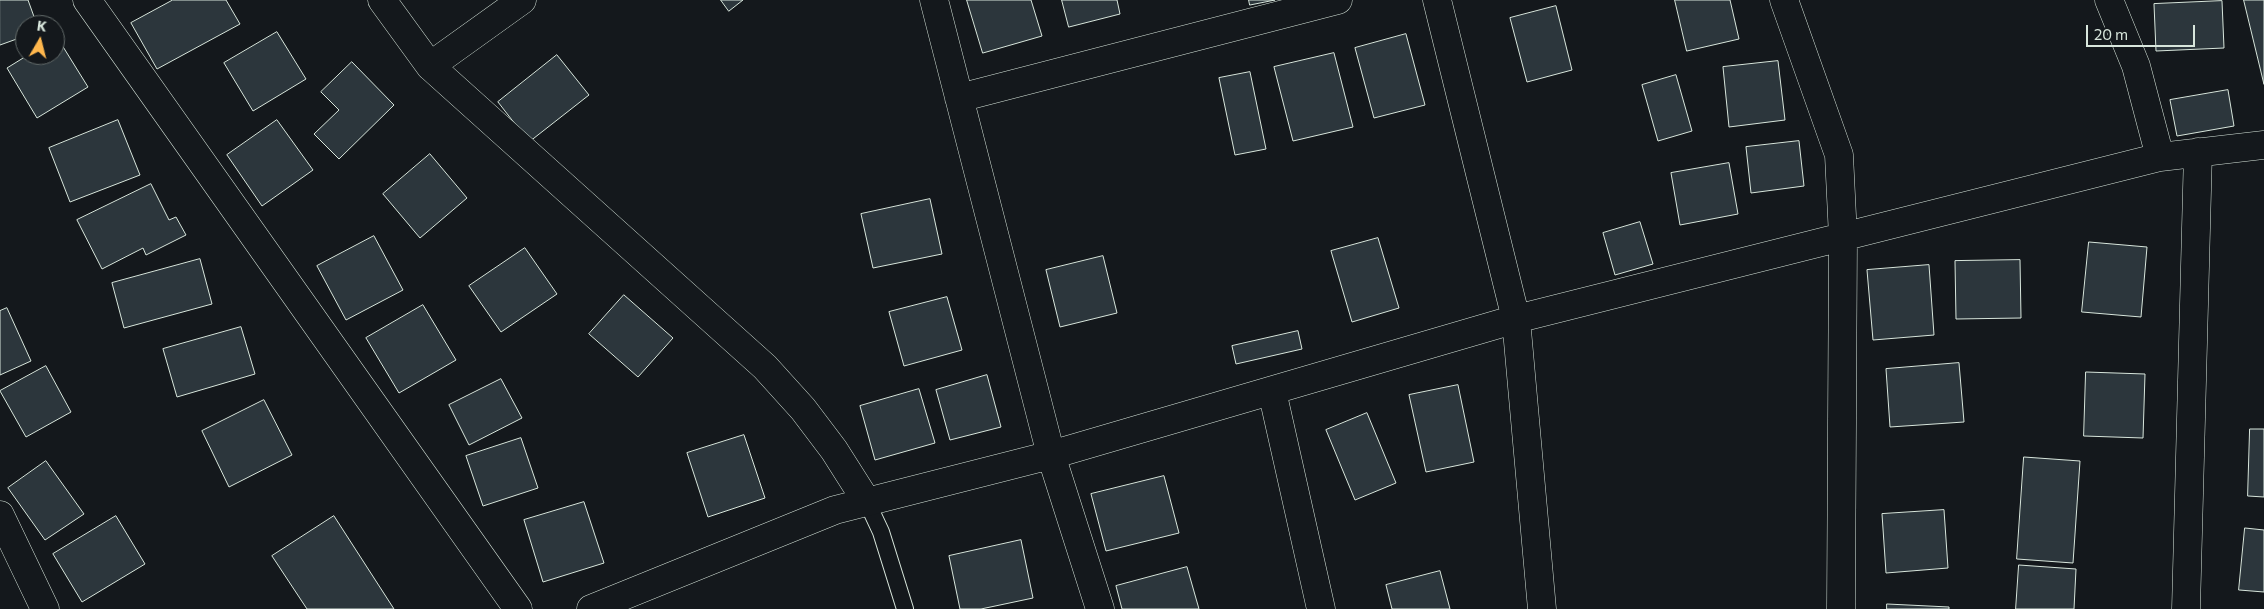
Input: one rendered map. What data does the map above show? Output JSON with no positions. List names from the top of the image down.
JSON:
{
  "scale_bar": "20 m",
  "north": "top"
}
